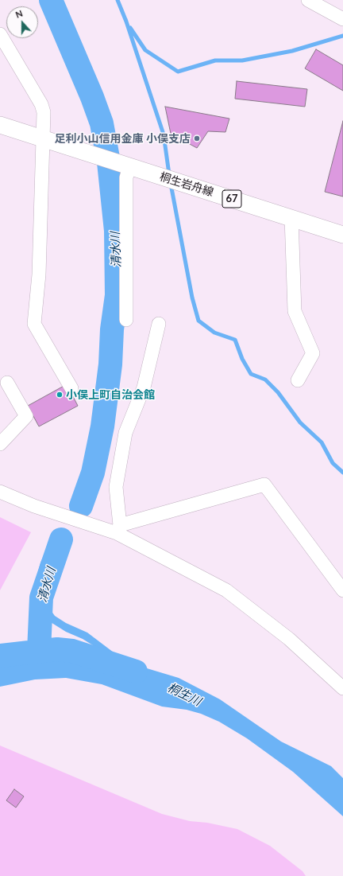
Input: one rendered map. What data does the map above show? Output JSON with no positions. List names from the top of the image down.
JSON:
{
  "streets": {
    "main road": ["桐生岩舟線", "67"]
  },
  "crossings": [
    ["桐生岩舟線", "67"]
  ],
  "water": ["清水川", "桐生川"],
  "places": ["足利小山信用金庫 小俣支店", "小俣上町自治会館"],
  "north": "top"
}
